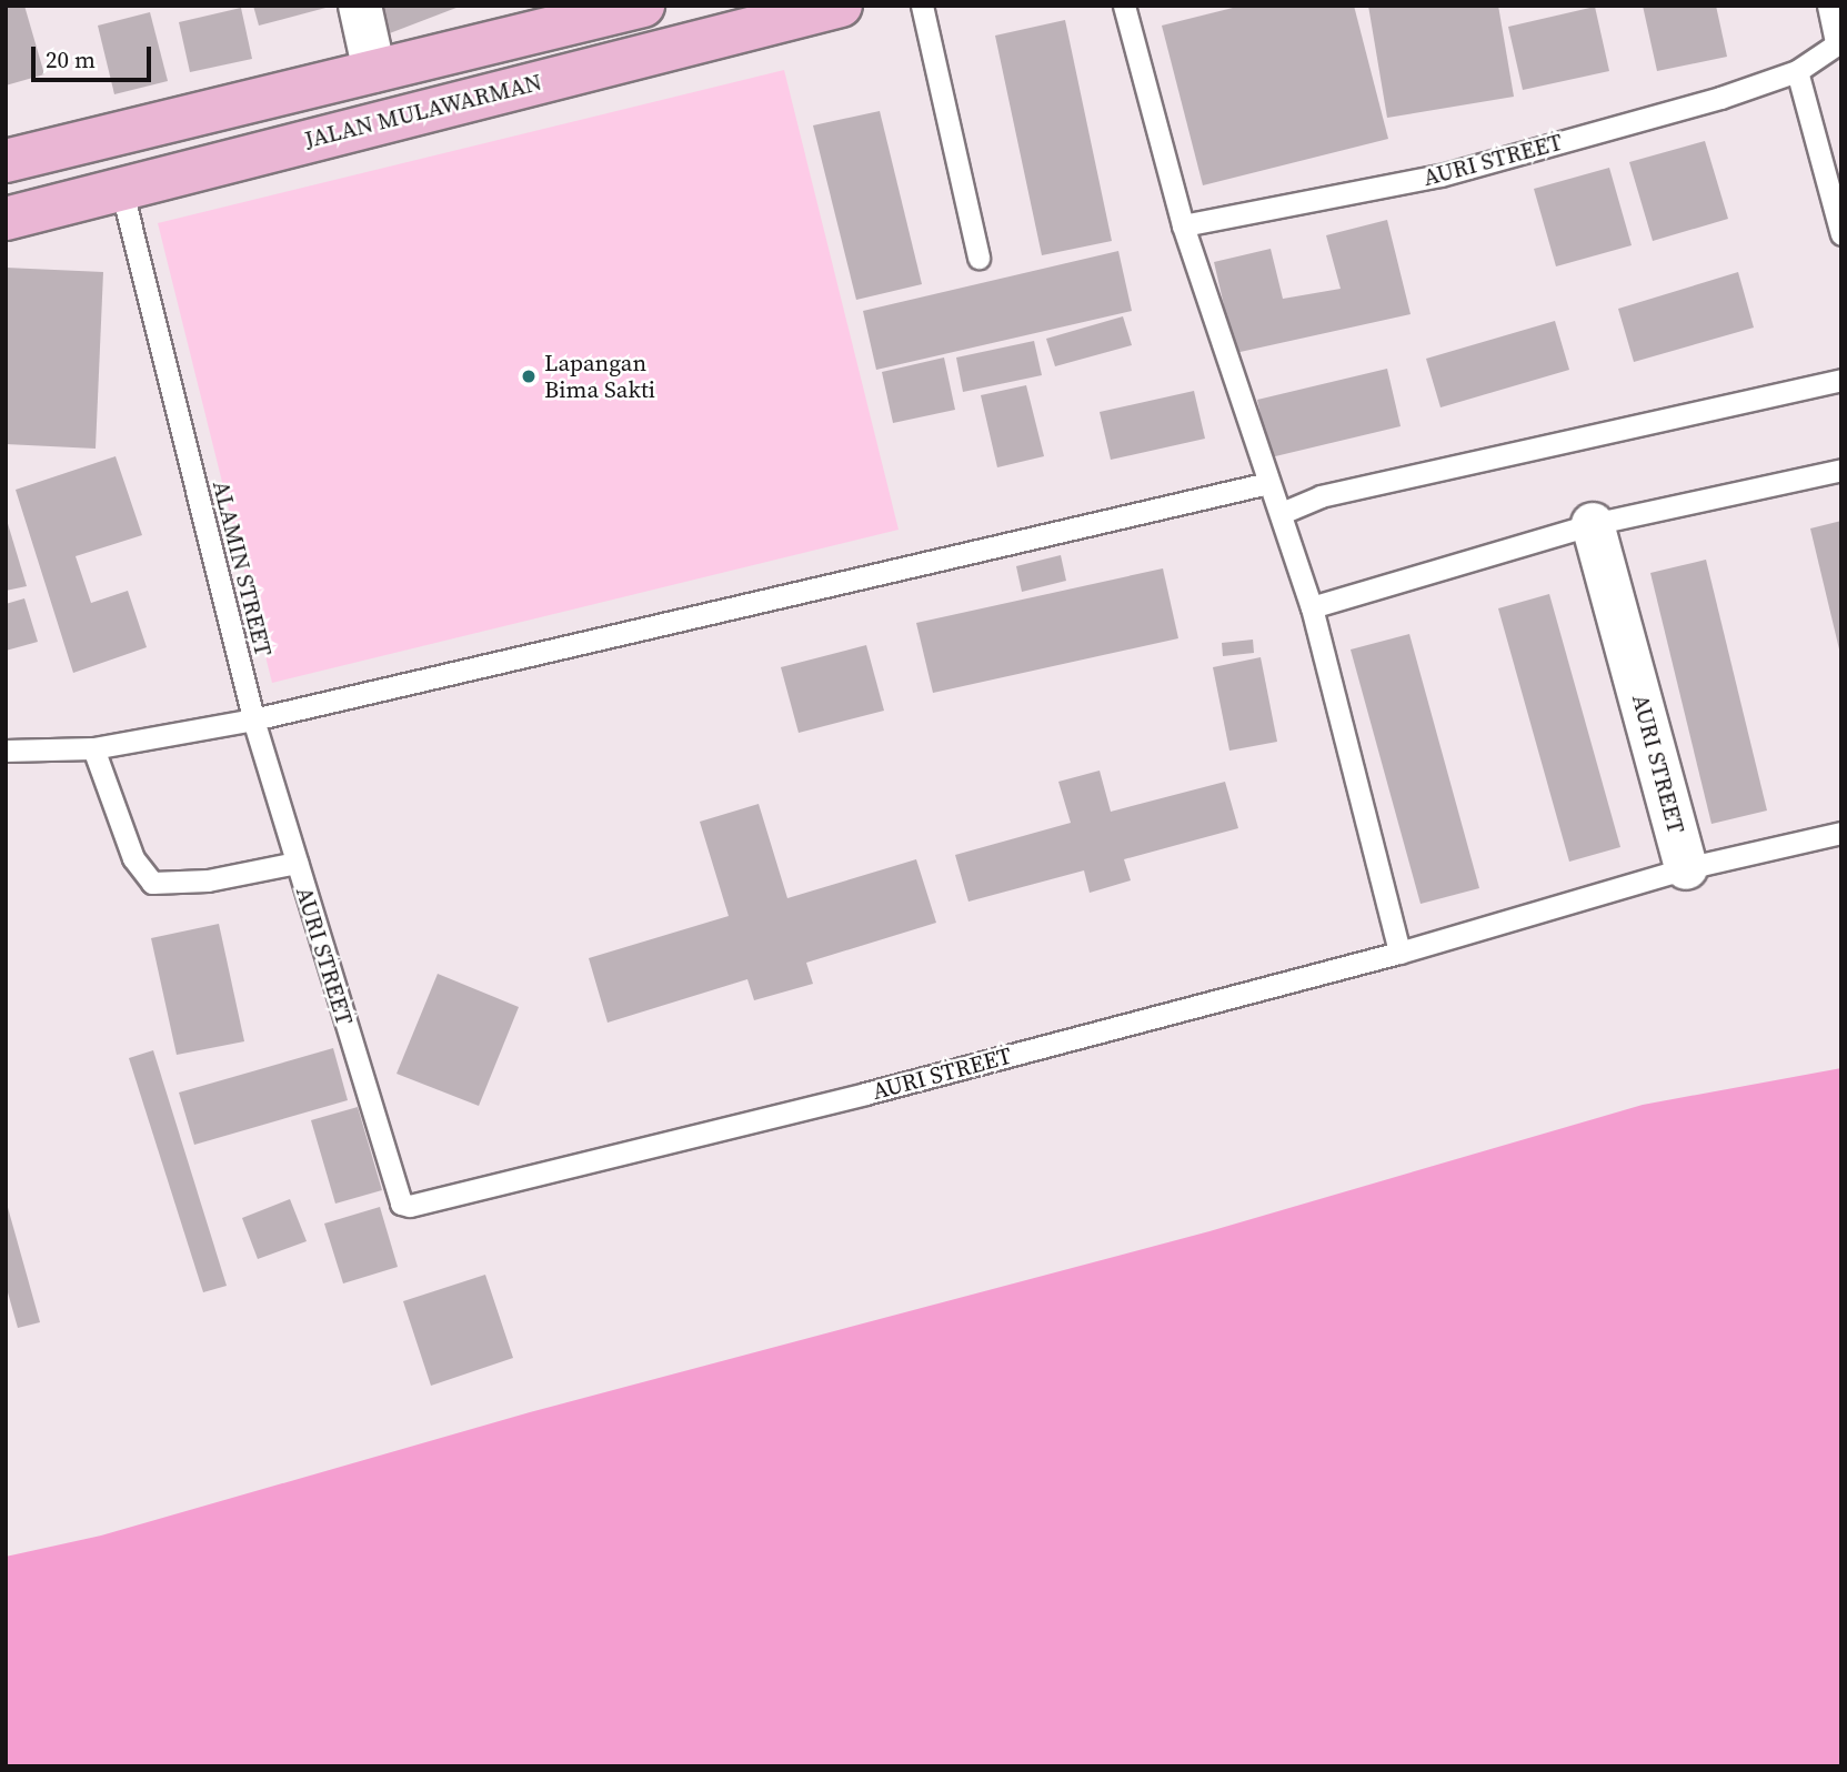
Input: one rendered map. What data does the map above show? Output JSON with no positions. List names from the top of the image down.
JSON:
{
  "streets": {
    "highway": ["JALAN MULAWARMAN"],
    "street": ["AURI STREET"],
    "lane": ["ALAMIN STREET"]
  },
  "crossings": [
    ["JALAN MULAWARMAN", "ALAMIN STREET"],
    ["AURI STREET", "ALAMIN STREET"]
  ],
  "places": ["Lapangan Bima Sakti"],
  "scale_bar": "20 m"
}
